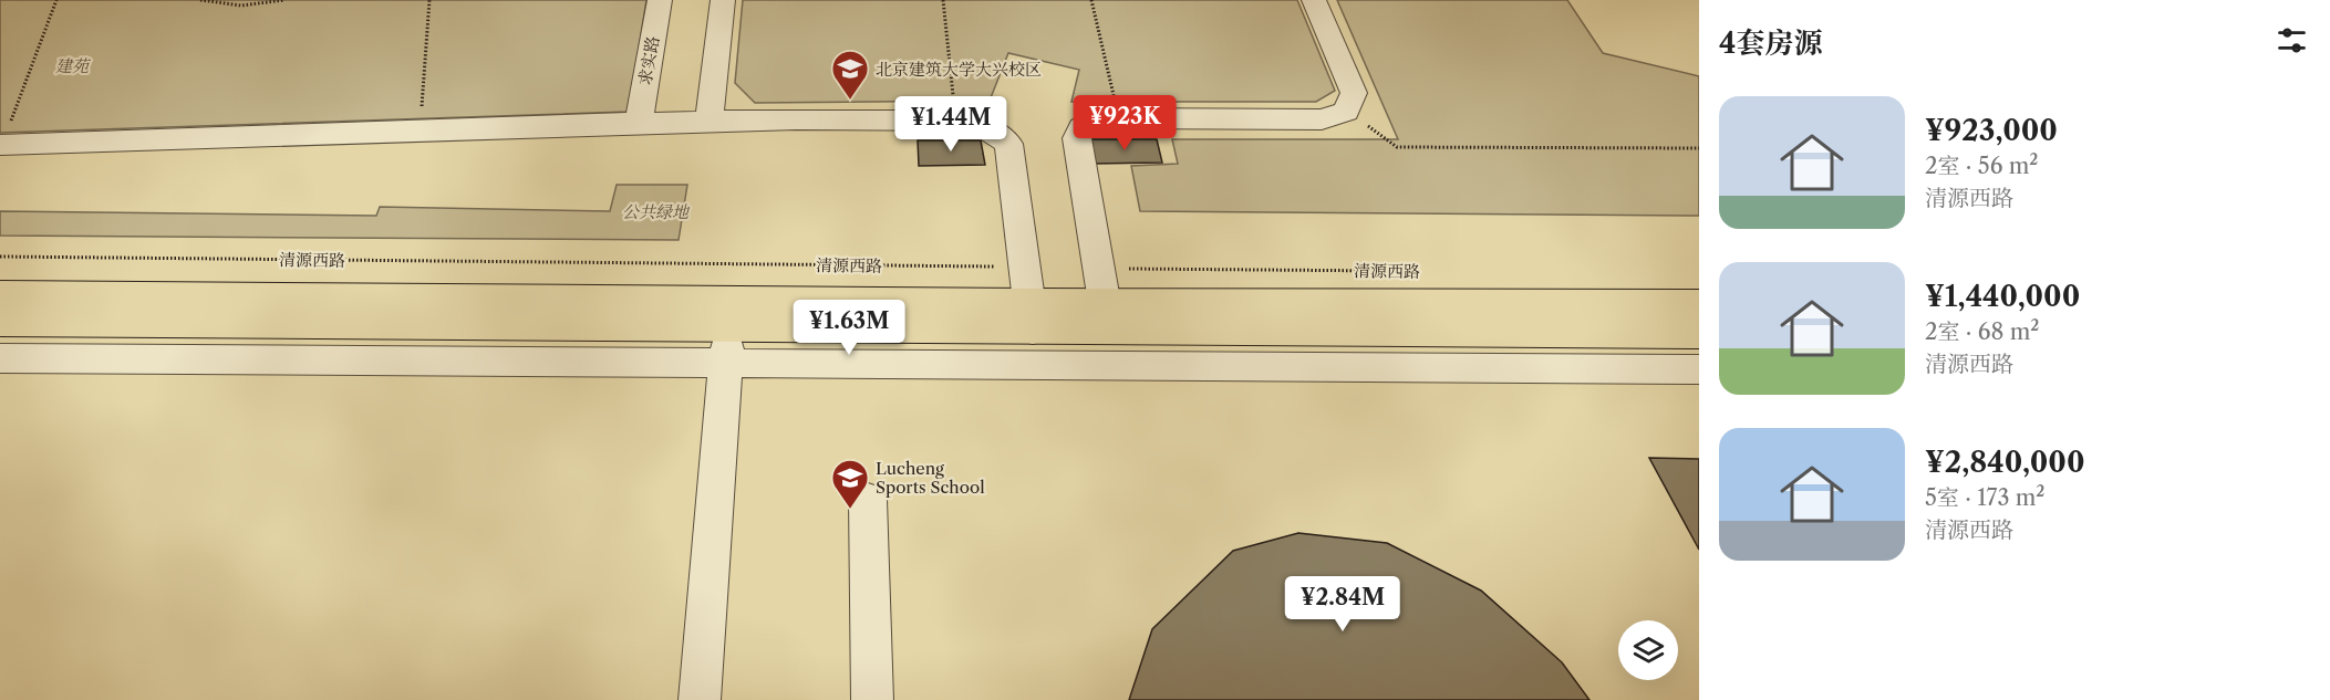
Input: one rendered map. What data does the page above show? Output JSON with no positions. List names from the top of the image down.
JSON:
{
  "streets": {
    "main road": ["清源西路"],
    "street": ["求实路"]
  },
  "parks": ["建苑", "公共绿地"],
  "places": {
    "school or university": ["北京建筑大学大兴校区", "Lucheng Sports School"]
  },
  "page": {
    "heading": "4套房源",
    "list": [
      {
        "name": "¥923,000",
        "note": "2室 · 56 m² · 清源西路"
      },
      {
        "name": "¥1,440,000",
        "note": "2室 · 68 m² · 清源西路"
      },
      {
        "name": "¥2,840,000",
        "note": "5室 · 173 m² · 清源西路"
      }
    ],
    "price": [
      "¥923K",
      "¥1.44M",
      "¥1.63M",
      "¥2.84M"
    ]
  }
}
